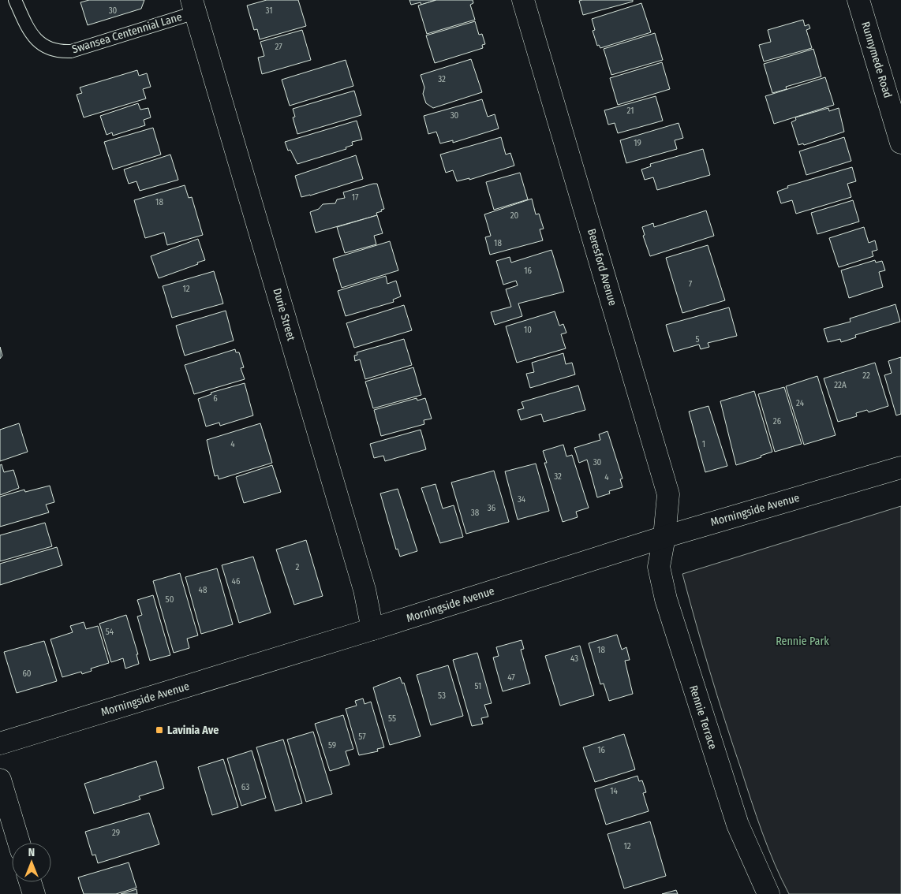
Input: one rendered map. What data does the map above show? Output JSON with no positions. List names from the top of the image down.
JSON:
{
  "streets": {
    "street": [
      "Runnymede Road",
      "Beresford Avenue",
      "Durie Street",
      "Morningside Avenue",
      "Rennie Terrace"
    ],
    "lane": ["Swansea Centennial Lane"]
  },
  "crossings": [
    ["Swansea Centennial Lane", "Durie Street"],
    ["Beresford Avenue", "Morningside Avenue"],
    ["Beresford Avenue", "Rennie Terrace"],
    ["Durie Street", "Morningside Avenue"],
    ["Morningside Avenue", "Rennie Terrace"]
  ],
  "parks": ["Rennie Park"],
  "places": {
    "transit": ["Lavinia Ave"]
  },
  "house_numbers": [
    "30",
    "31",
    "27",
    "32",
    "21",
    "30",
    "19",
    "17",
    "18",
    "20",
    "18",
    "16",
    "7",
    "12",
    "10",
    "5",
    "22",
    "22A",
    "6",
    "24",
    "26",
    "4",
    "1",
    "30",
    "32",
    "4",
    "34",
    "36",
    "38",
    "2",
    "46",
    "48",
    "50",
    "54",
    "18",
    "43",
    "60",
    "47",
    "51",
    "53",
    "55",
    "57",
    "59",
    "16",
    "63",
    "14",
    "29",
    "12"
  ],
  "north": "top"
}
